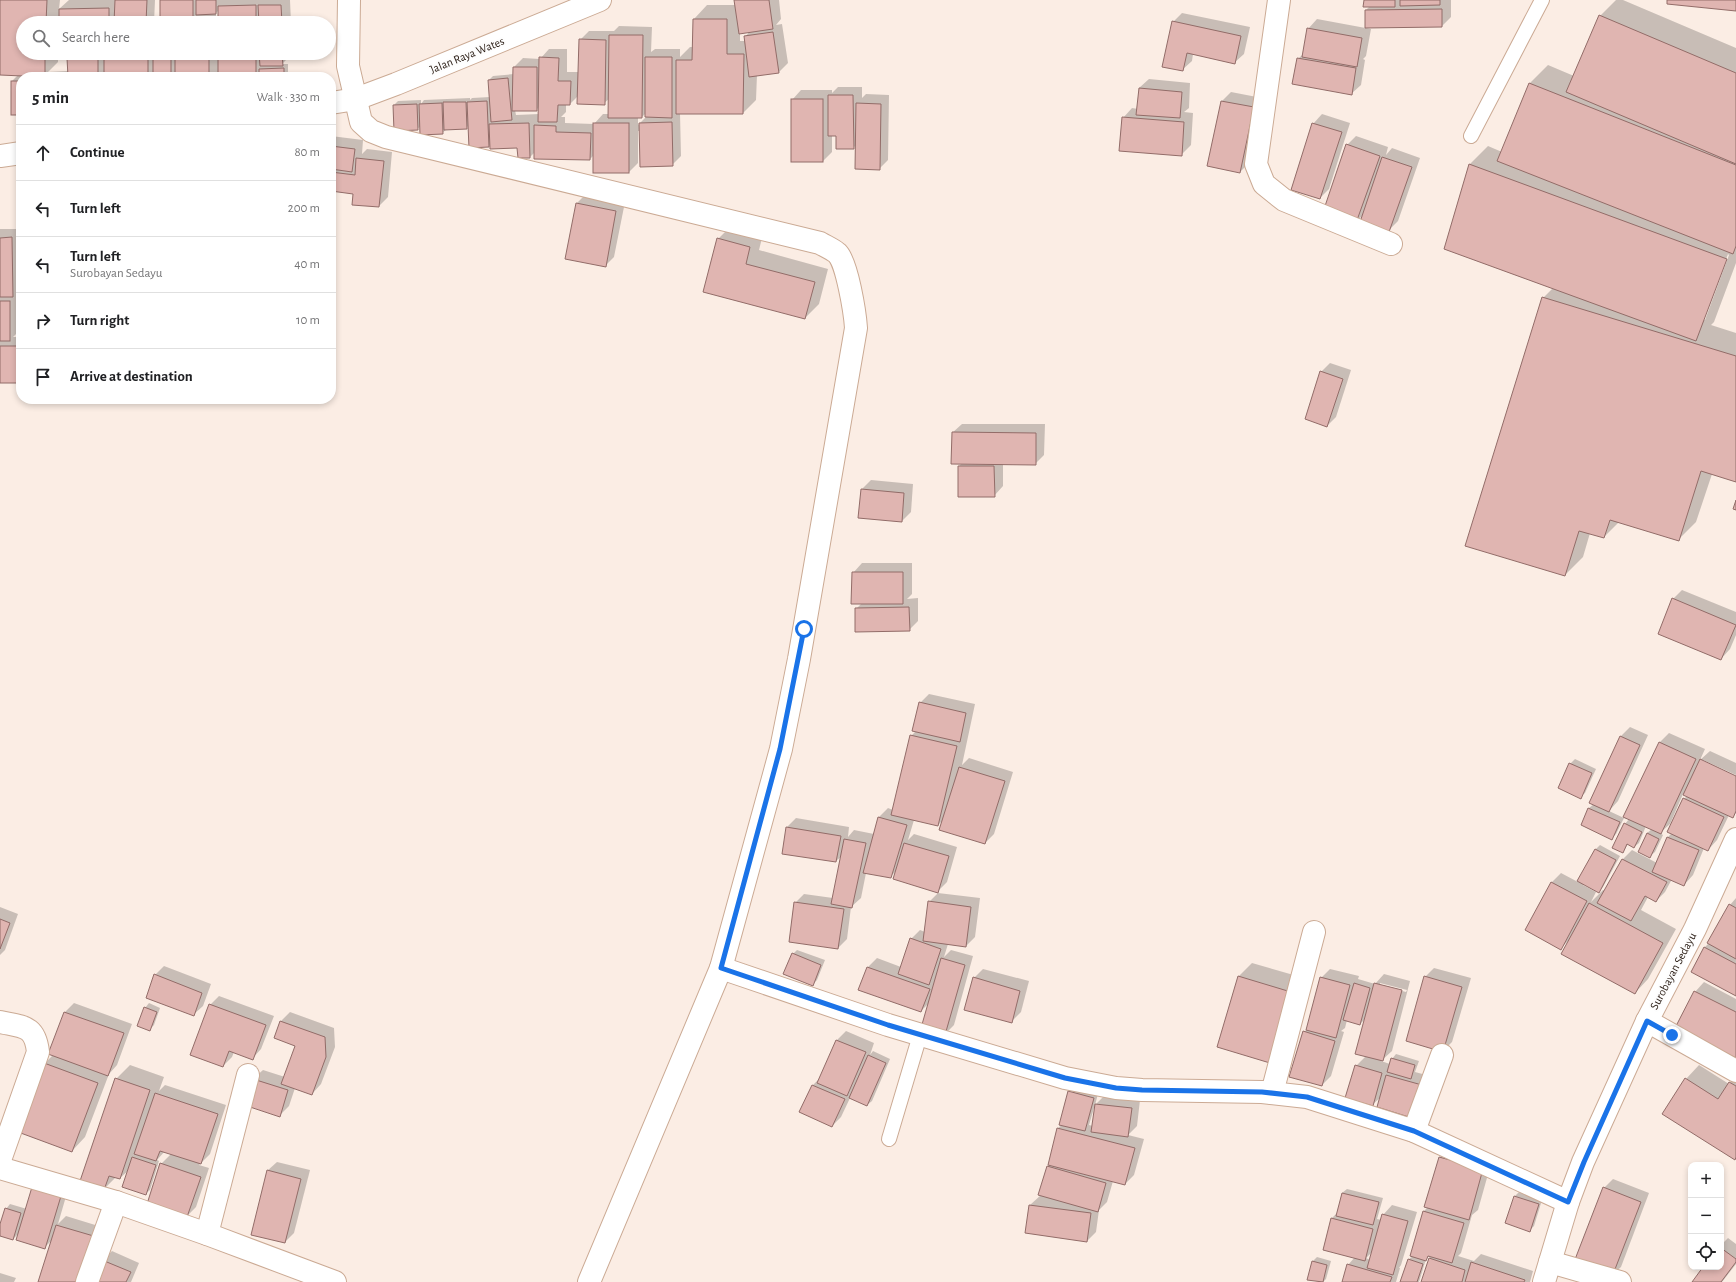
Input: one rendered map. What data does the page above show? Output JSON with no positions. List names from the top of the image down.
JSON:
{
  "streets": {
    "main road": ["Jalan Raya Wates", "Surobayan Sedayu"]
  },
  "page": {
    "search": "Search here",
    "heading": ["5 min", "Walk · 330 m"],
    "list": [
      ["Continue", "80 m"],
      ["Turn left", "200 m"],
      ["Turn left", "Surobayan Sedayu", "40 m"],
      ["Turn right", "10 m"],
      "Arrive at destination"
    ],
    "map_buttons": ["+", "−"]
  }
}
